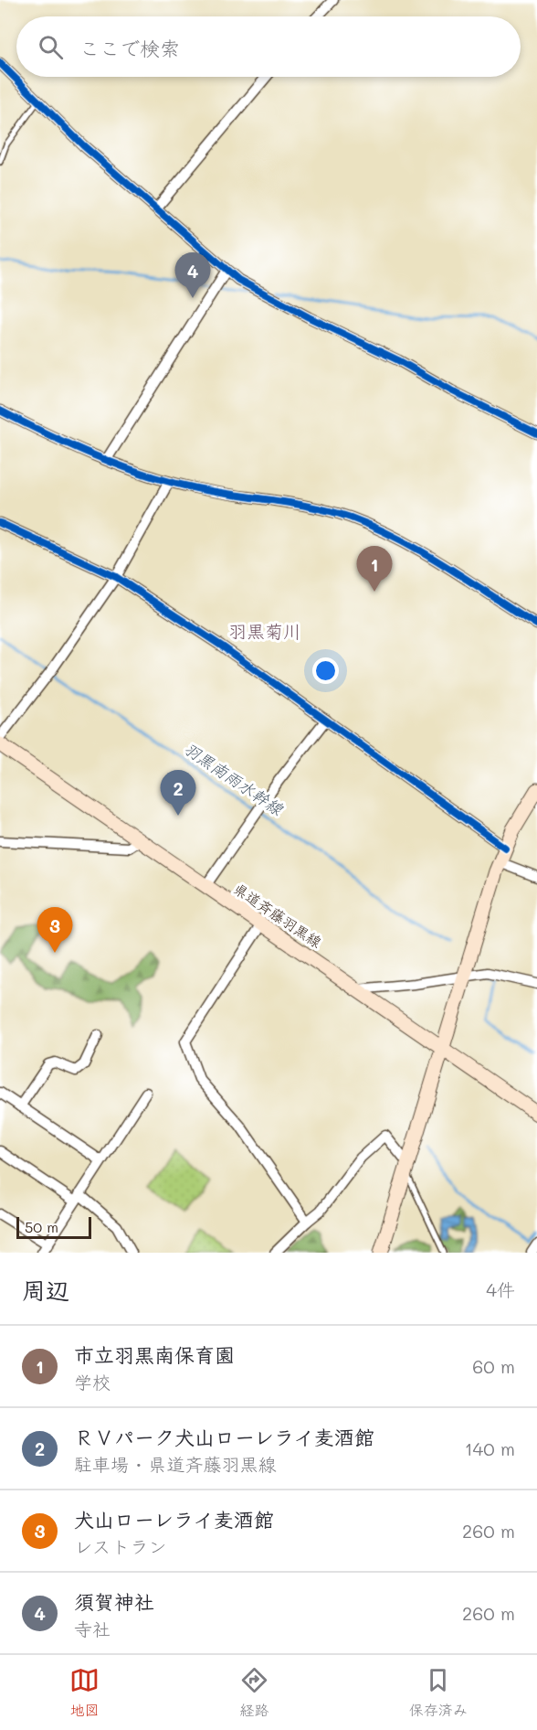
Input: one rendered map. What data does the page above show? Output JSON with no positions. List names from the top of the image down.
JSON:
{
  "streets": {
    "main road": ["県道斉藤羽黒線"]
  },
  "districts": ["羽黒菊川"],
  "water": ["羽黒南雨水幹線"],
  "scale_bar": "50 m",
  "page": {
    "search": "ここで検索",
    "pins": [
      "4",
      "1",
      "2",
      "3"
    ],
    "scale": "50 m",
    "heading": ["周辺", "4件"],
    "list": [
      {
        "mark": "1",
        "name": "市立羽黒南保育園",
        "note": "学校",
        "value": "60 m"
      },
      {
        "mark": "2",
        "name": "ＲＶパーク犬山ローレライ麦酒館",
        "note": "駐車場 · 県道斉藤羽黒線",
        "value": "140 m"
      },
      {
        "mark": "3",
        "name": "犬山ローレライ麦酒館",
        "note": "レストラン",
        "value": "260 m"
      },
      {
        "mark": "4",
        "name": "須賀神社",
        "note": "寺社",
        "value": "260 m"
      }
    ],
    "nav": ["地図", "経路", "保存済み"]
  }
}
